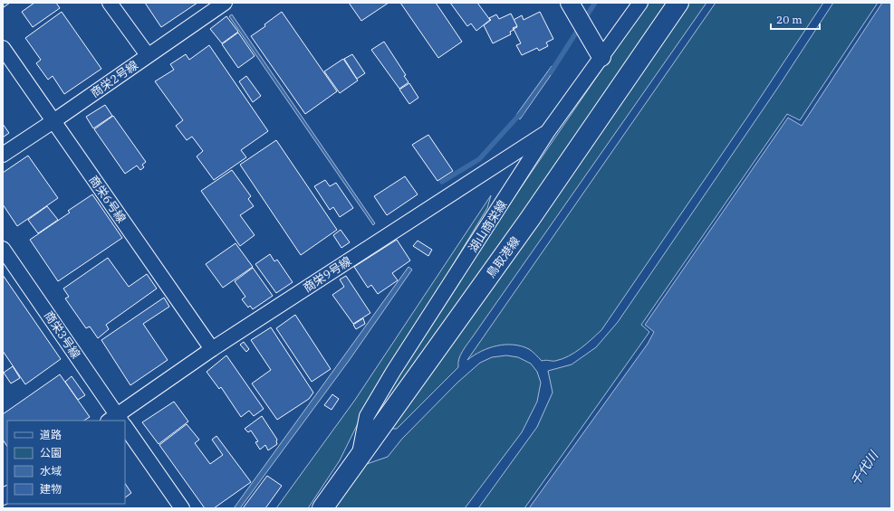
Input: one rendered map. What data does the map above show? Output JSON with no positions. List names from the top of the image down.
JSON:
{
  "streets": {
    "main road": ["鳥取港線"],
    "street": [
      "商栄2号線",
      "商栄6号線",
      "湖山商栄線",
      "商栄9号線",
      "商栄3号線"
    ]
  },
  "crossings": [
    ["商栄2号線", "商栄6号線"],
    ["商栄6号線", "商栄9号線"],
    ["湖山商栄線", "鳥取港線"],
    ["湖山商栄線", "商栄9号線"],
    ["商栄9号線", "商栄3号線"]
  ],
  "water": ["千代川"],
  "legend": [
    "道路",
    "公園",
    "水域",
    "建物"
  ],
  "scale_bar": "20 m"
}
